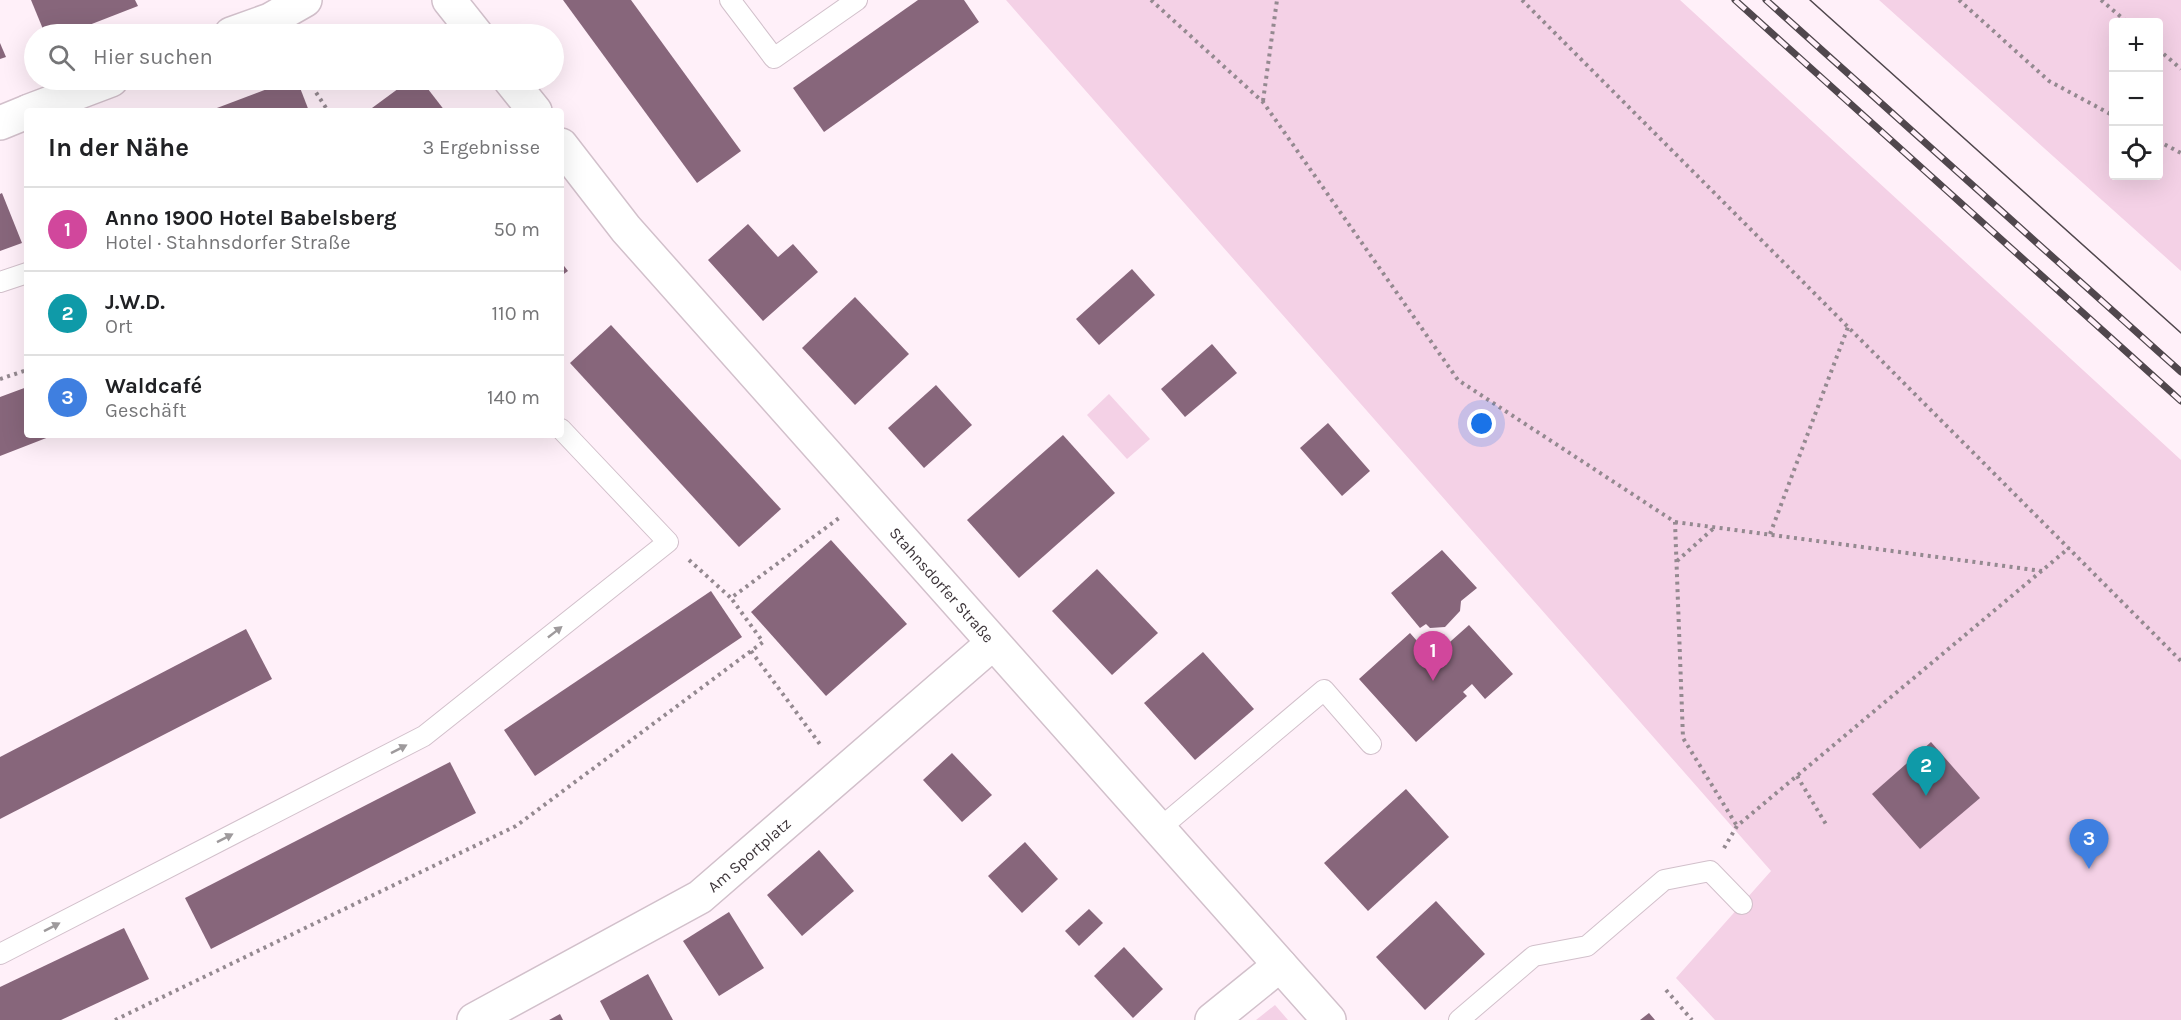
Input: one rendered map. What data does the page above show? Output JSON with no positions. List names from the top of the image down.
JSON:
{
  "streets": {
    "street": ["Stahnsdorfer Straße", "Am Sportplatz"]
  },
  "crossings": [
    ["Stahnsdorfer Straße", "Am Sportplatz"]
  ],
  "page": {
    "map_buttons": ["+", "−"],
    "search": "Hier suchen",
    "heading": ["In der Nähe", "3 Ergebnisse"],
    "list": [
      {
        "mark": "1",
        "name": "Anno 1900 Hotel Babelsberg",
        "note": "Hotel · Stahnsdorfer Straße",
        "value": "50 m"
      },
      {
        "mark": "2",
        "name": "J.W.D.",
        "note": "Ort",
        "value": "110 m"
      },
      {
        "mark": "3",
        "name": "Waldcafé",
        "note": "Geschäft",
        "value": "140 m"
      }
    ],
    "pins": ["1", "2", "3"]
  }
}
